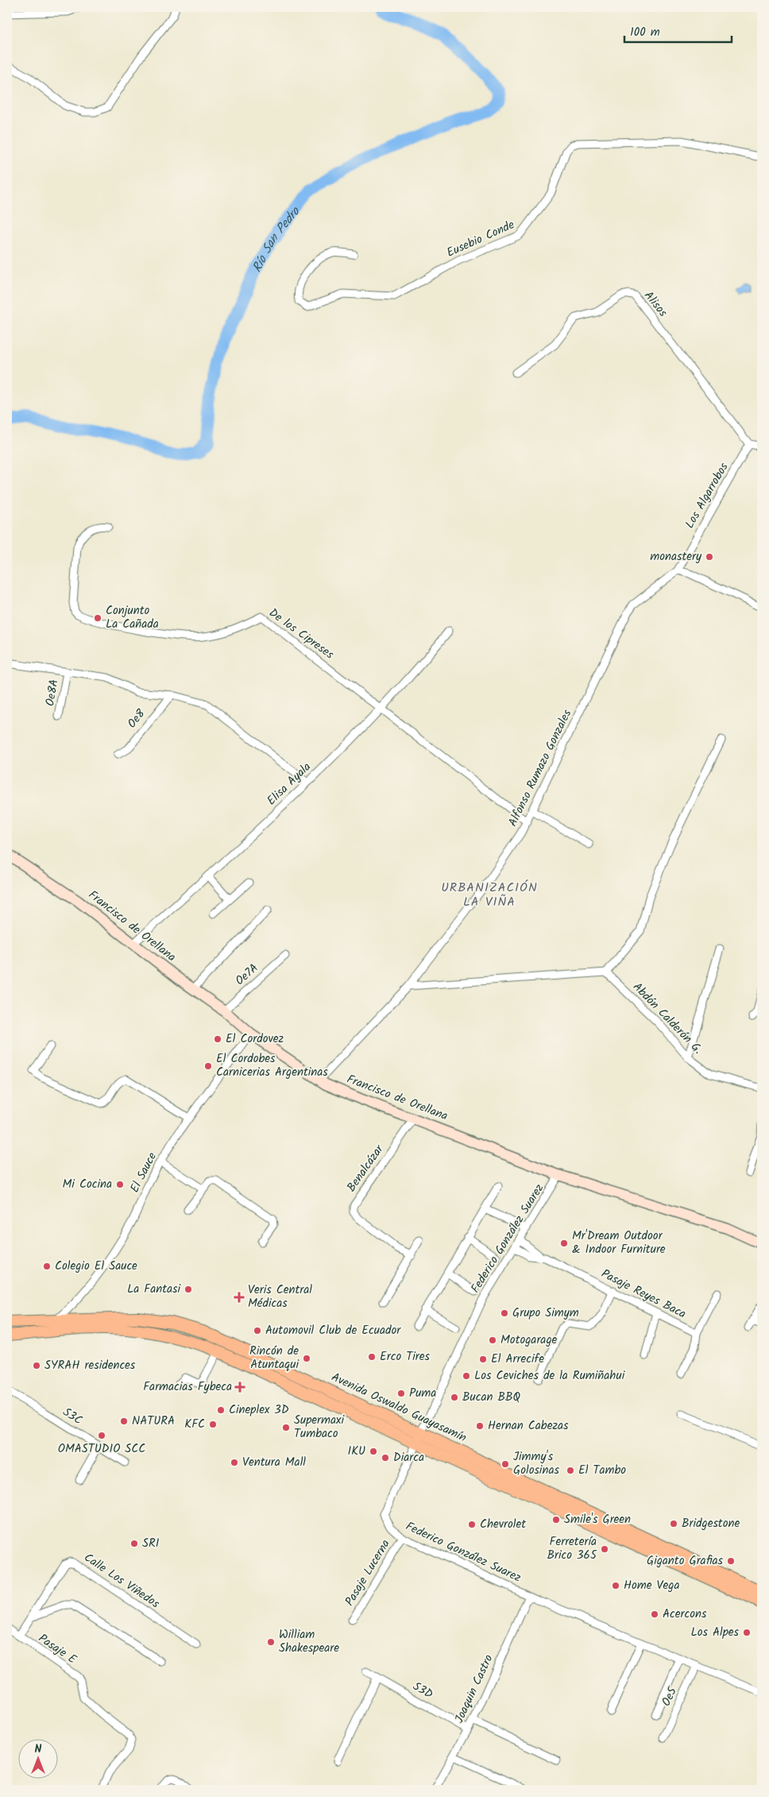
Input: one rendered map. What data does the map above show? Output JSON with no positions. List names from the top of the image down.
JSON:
{
  "streets": {
    "main road": ["Avenida Oswaldo Guayasamín"],
    "street": [
      "Eusebio Conde",
      "Alisos",
      "Los Algarrobos",
      "De los Cipreses",
      "Oe8A",
      "Oe8",
      "Alfonso Rumazo Gonzales",
      "Elisa Ayala",
      "Francisco de Orellana",
      "Oe7A",
      "Abdón Calderón G.",
      "Benalcázar",
      "El Sauce",
      "Federico González Suarez",
      "Pasaje Reyes Baca",
      "S3C",
      "Pasaje Lucerna",
      "Calle Los Viñedos",
      "Pasaje E",
      "Joaquin Castro",
      "S3D",
      "Oe5"
    ]
  },
  "crossings": [
    ["Alisos", "Los Algarrobos"],
    ["Los Algarrobos", "Alfonso Rumazo Gonzales"],
    ["De los Cipreses", "Alfonso Rumazo Gonzales"],
    ["De los Cipreses", "Elisa Ayala"],
    ["Alfonso Rumazo Gonzales", "Francisco de Orellana"],
    ["Elisa Ayala", "Francisco de Orellana"],
    ["Francisco de Orellana", "Oe7A"],
    ["Francisco de Orellana", "Benalcázar"],
    ["Francisco de Orellana", "El Sauce"],
    ["Francisco de Orellana", "Federico González Suarez"],
    ["El Sauce", "Avenida Oswaldo Guayasamín"],
    ["Federico González Suarez", "Pasaje Reyes Baca"],
    ["Federico González Suarez", "Avenida Oswaldo Guayasamín"],
    ["Federico González Suarez", "Pasaje Lucerna"],
    ["Federico González Suarez", "Joaquin Castro"],
    ["Federico González Suarez", "Oe5"],
    ["Calle Los Viñedos", "Pasaje E"],
    ["Joaquin Castro", "S3D"]
  ],
  "districts": ["URBANIZACIÓN LA VIÑA"],
  "water": ["Río San Pedro"],
  "places": {
    "other": [
      "monastery",
      "Conjunto La Cañada",
      "El Cordovez",
      "El Cordobes Carnicerias Argentinas",
      "Mi Cocina",
      "Mr'Dream Outdoor & Indoor Furniture",
      "Colegio El Sauce",
      "La Fantasi",
      "Grupo Simym",
      "Automovil Club de Ecuador",
      "Motogarage",
      "Erco Tires",
      "Rincón de Atuntaqui",
      "El Arrecife",
      "SYRAH residences",
      "Los Ceviches de la Rumiñahui",
      "Puma",
      "Bucan BBQ",
      "Cineplex 3D",
      "NATURA",
      "KFC",
      "Hernan Cabezas",
      "Supermaxi Tumbaco",
      "OMASTUDIO SCC",
      "IKU",
      "Diarca",
      "Ventura Mall",
      "Jimmy's Golosinas",
      "El Tambo",
      "Smile's Green",
      "Bridgestone",
      "Chevrolet",
      "SRI",
      "Ferretería Brico 365",
      "Giganto Grafias",
      "Home Vega",
      "Acercons",
      "Los Alpes",
      "William Shakespeare"
    ],
    "health": ["Veris Central Médicas", "Farmacias Fybeca"]
  },
  "scale_bar": "100 m",
  "north": "top"
}
